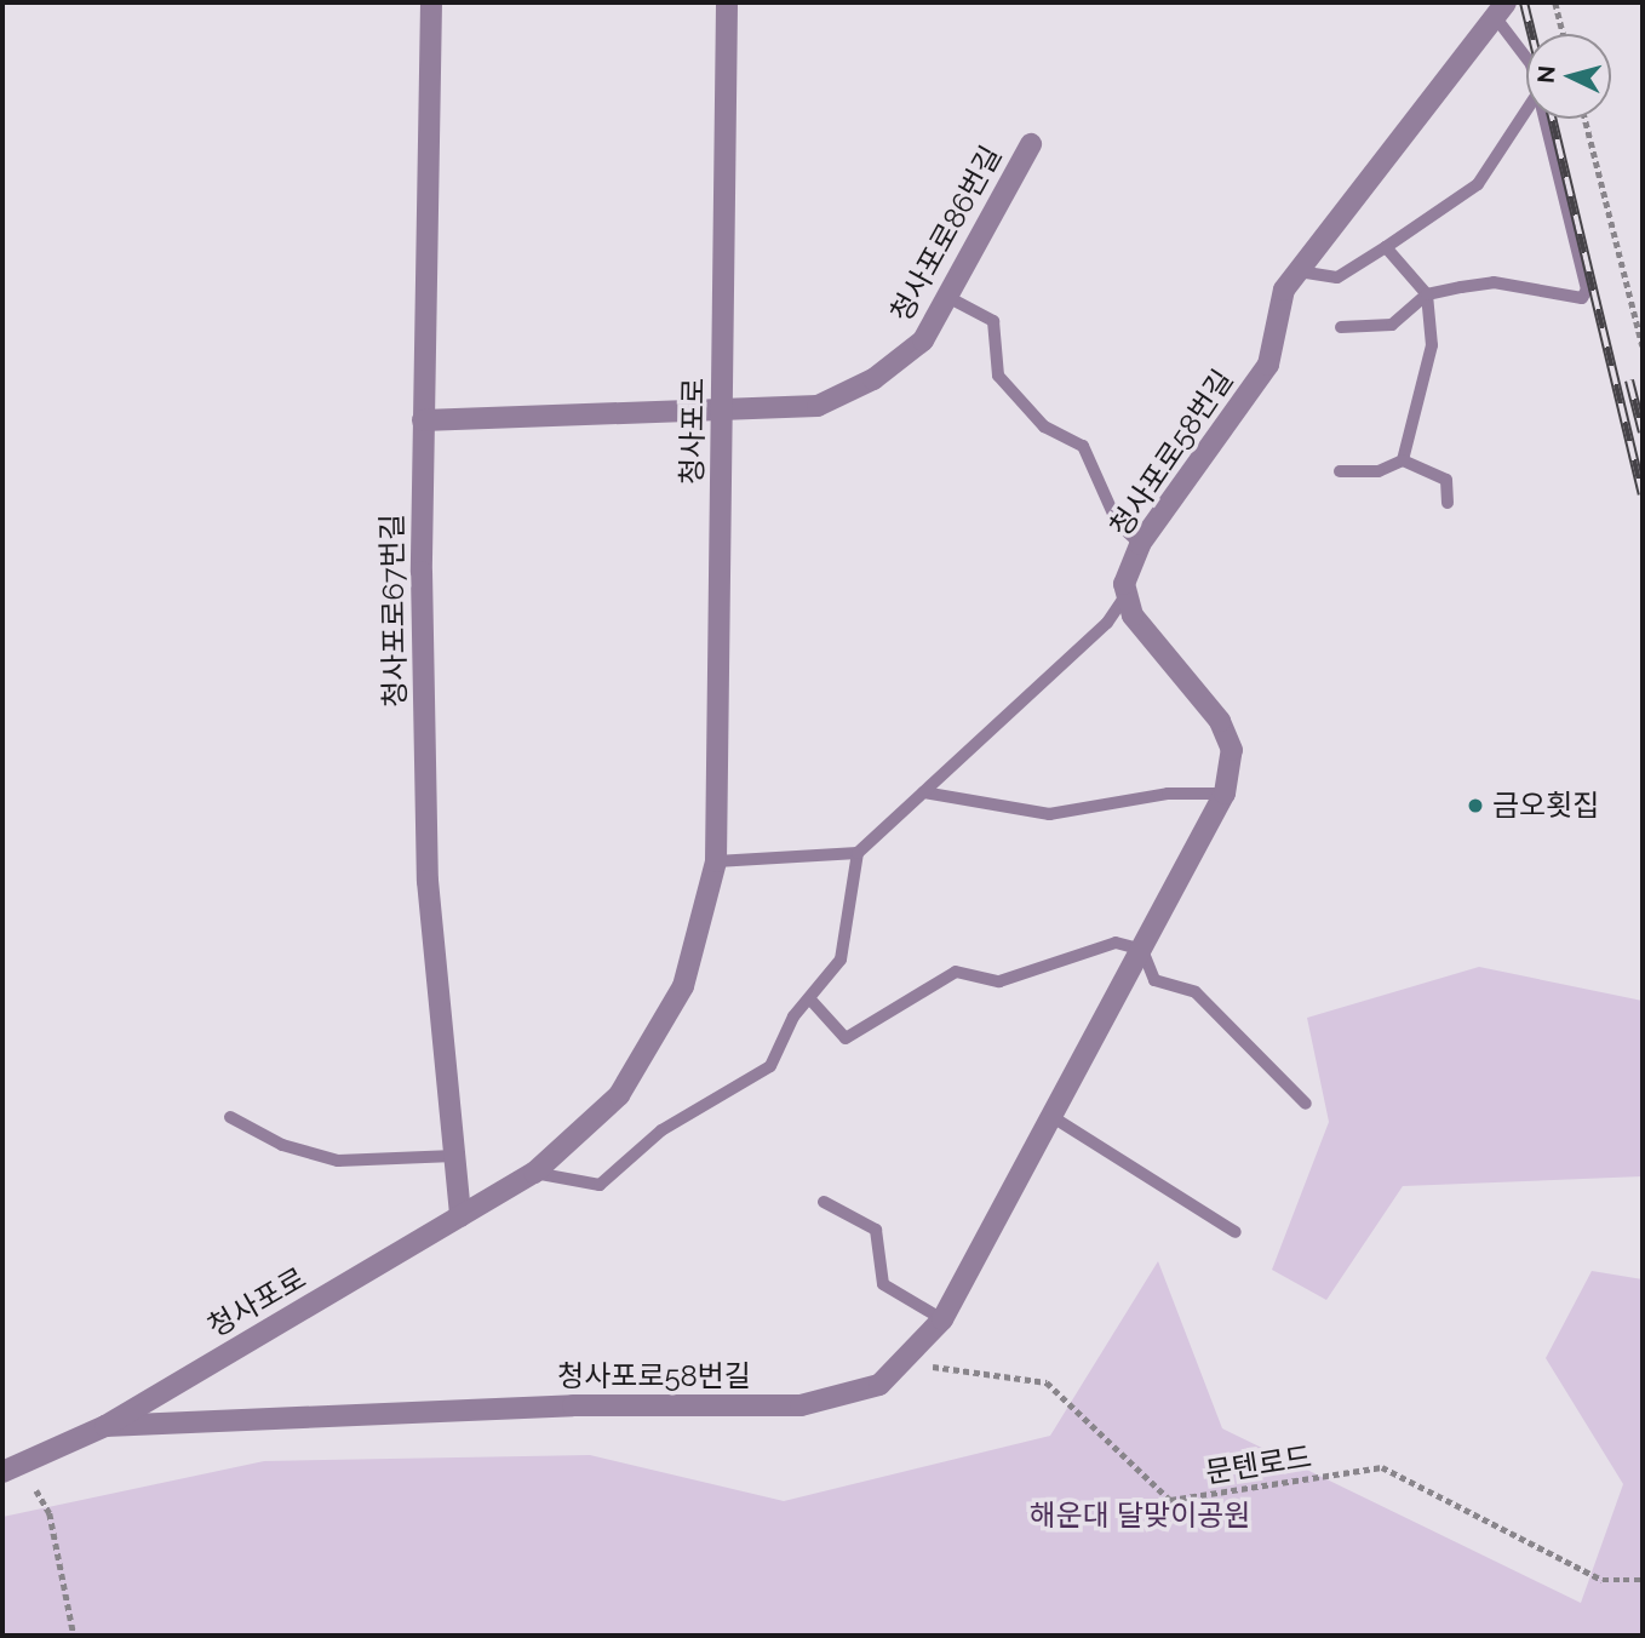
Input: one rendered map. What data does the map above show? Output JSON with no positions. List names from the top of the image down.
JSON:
{
  "streets": {
    "street": [
      "청사포로86번길",
      "청사포로",
      "청사포로58번길",
      "청사포로67번길"
    ],
    "path": ["문텐로드"]
  },
  "crossings": [
    ["청사포로86번길", "청사포로"],
    ["청사포로86번길", "청사포로67번길"],
    ["청사포로", "청사포로58번길"],
    ["청사포로", "청사포로67번길"],
    ["청사포로58번길", "문텐로드"]
  ],
  "parks": ["해운대 달맞이공원"],
  "places": ["금오횟집"],
  "north": "left"
}
